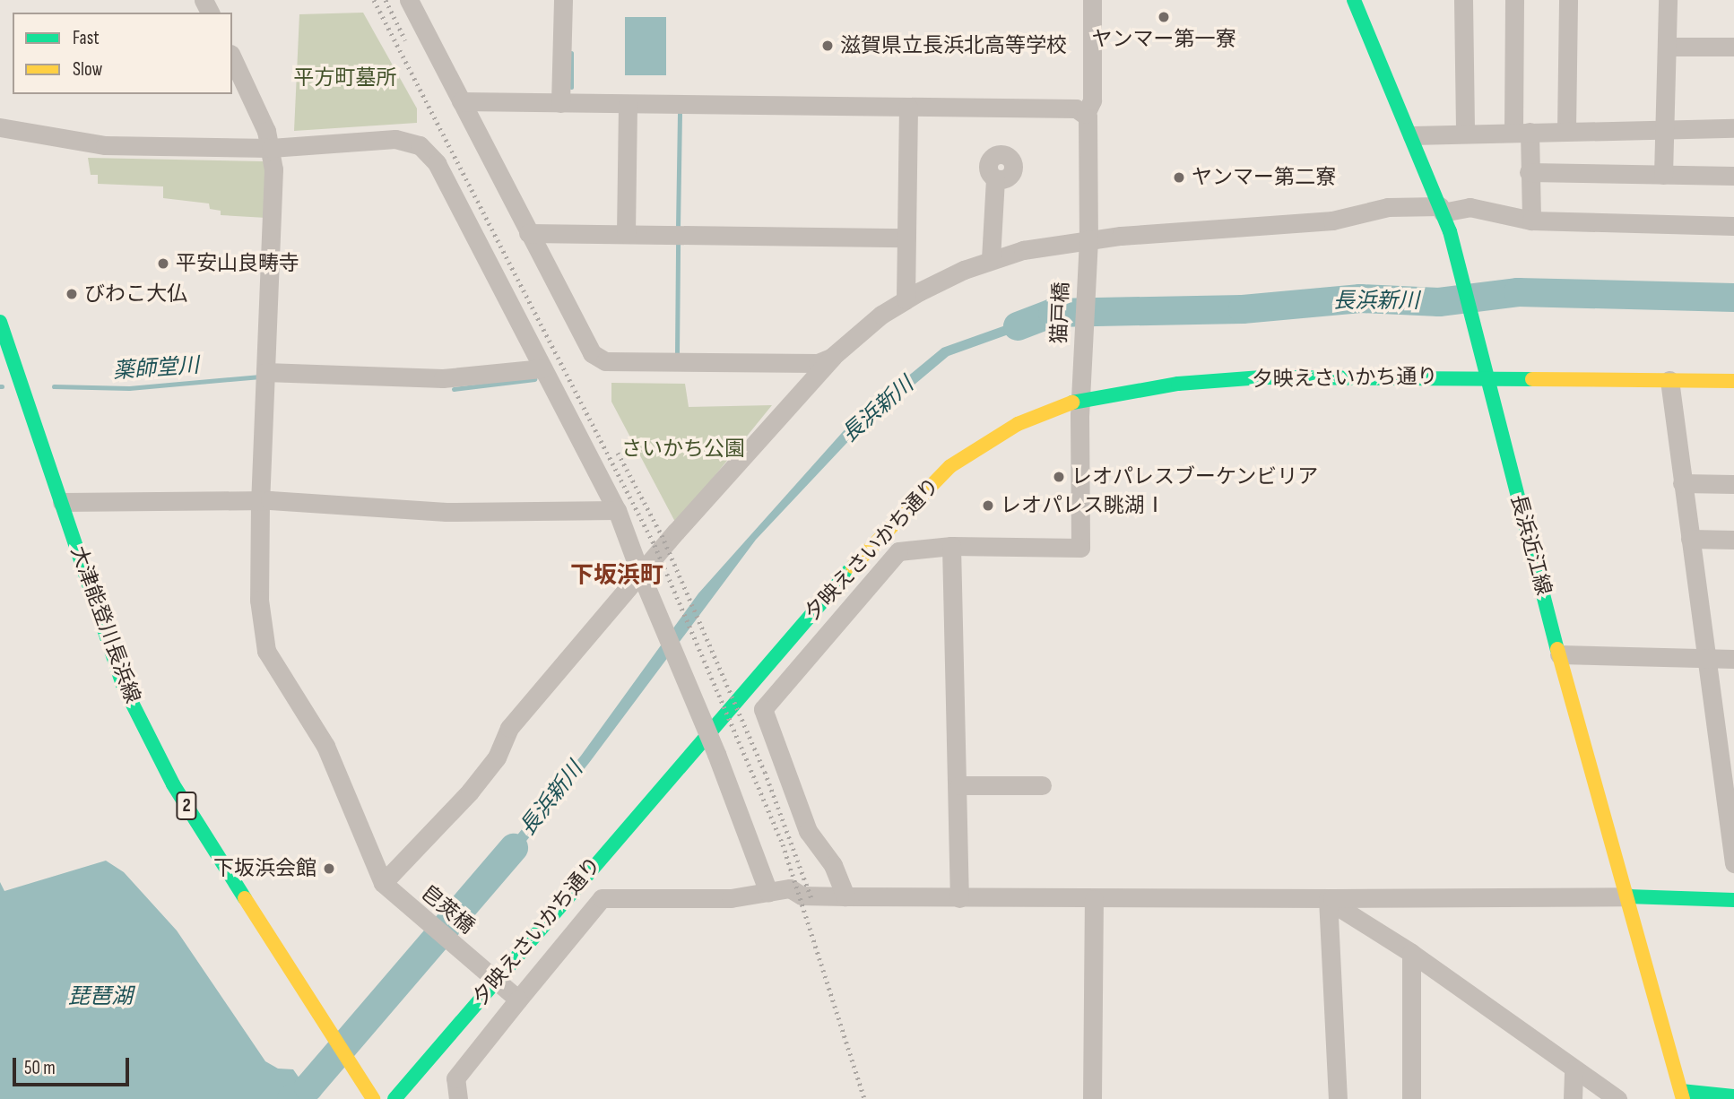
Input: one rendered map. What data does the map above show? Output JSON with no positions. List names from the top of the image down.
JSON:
{
  "streets": {
    "main road": [
      "夕映えさいかち通り",
      "長浜近江線",
      "大津能登川長浜線",
      "2"
    ],
    "street": ["猫戸橋", "皀莢橋"]
  },
  "crossings": [
    ["猫戸橋", "夕映えさいかち通り"],
    ["夕映えさいかち通り", "長浜近江線"],
    ["夕映えさいかち通り", "皀莢橋"]
  ],
  "districts": ["下坂浜町"],
  "water": ["長浜新川", "薬師堂川", "琵琶湖"],
  "parks": ["平方町墓所", "さいかち公園"],
  "places": [
    "ヤンマー第一寮",
    "滋賀県立長浜北高等学校",
    "ヤンマー第二寮",
    "平安山良畴寺",
    "びわこ大仏",
    "レオパレスブーケンビリア",
    "レオパレス眺湖Ⅰ",
    "下坂浜会館"
  ],
  "legend": ["Fast", "Slow"],
  "scale_bar": "50 m"
}
